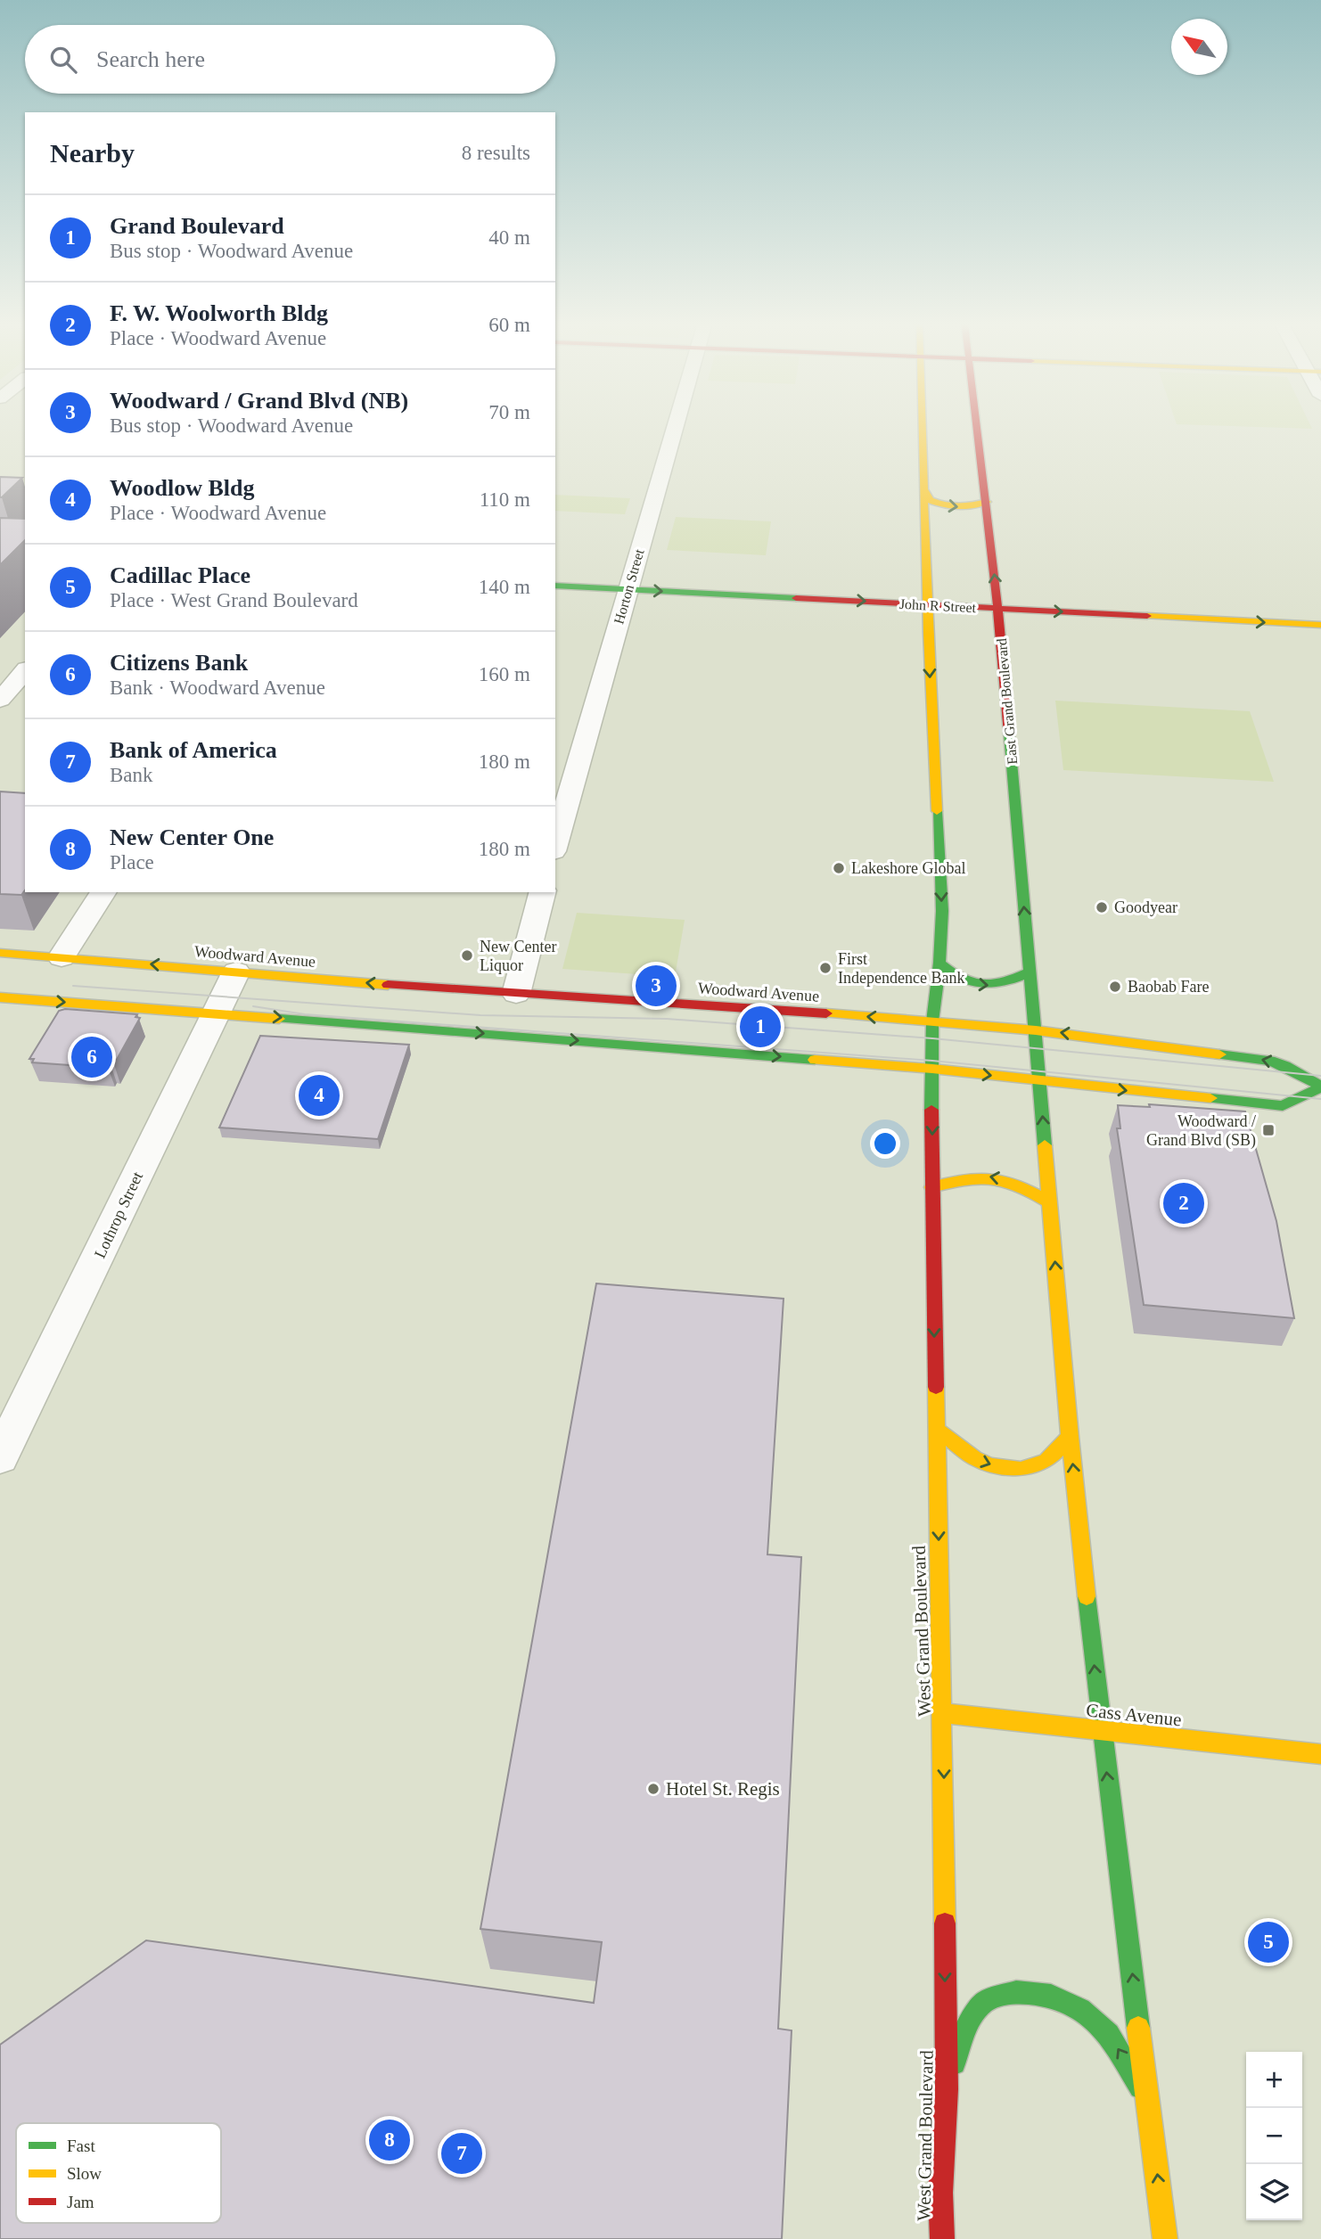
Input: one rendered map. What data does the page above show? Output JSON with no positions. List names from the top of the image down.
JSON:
{
  "streets": {
    "main road": [
      "John R Street",
      "East Grand Boulevard",
      "Woodward Avenue",
      "West Grand Boulevard",
      "Cass Avenue"
    ],
    "street": ["Horton Street", "Lothrop Street"]
  },
  "crossings": [
    ["Horton Street", "John R Street"],
    ["John R Street", "East Grand Boulevard"],
    ["East Grand Boulevard", "Woodward Avenue"],
    ["Woodward Avenue", "Lothrop Street"],
    ["Woodward Avenue", "West Grand Boulevard"],
    ["West Grand Boulevard", "Cass Avenue"]
  ],
  "one_way": ["John R Street", "West Grand Boulevard"],
  "places": {
    "other": [
      "Lakeshore Global",
      "Goodyear",
      "New Center Liquor",
      "First Independence Bank",
      "Baobab Fare",
      "Hotel St. Regis"
    ],
    "transit": ["Woodward / Grand Blvd (SB)"]
  },
  "legend": ["Fast", "Slow", "Jam"],
  "north": "top left",
  "page": {
    "search": "Search here",
    "heading": ["Nearby", "8 results"],
    "list": [
      {
        "mark": "1",
        "name": "Grand Boulevard",
        "note": "Bus stop · Woodward Avenue",
        "value": "40 m"
      },
      {
        "mark": "2",
        "name": "F. W. Woolworth Bldg",
        "note": "Place · Woodward Avenue",
        "value": "60 m"
      },
      {
        "mark": "3",
        "name": "Woodward / Grand Blvd (NB)",
        "note": "Bus stop · Woodward Avenue",
        "value": "70 m"
      },
      {
        "mark": "4",
        "name": "Woodlow Bldg",
        "note": "Place · Woodward Avenue",
        "value": "110 m"
      },
      {
        "mark": "5",
        "name": "Cadillac Place",
        "note": "Place · West Grand Boulevard",
        "value": "140 m"
      },
      {
        "mark": "6",
        "name": "Citizens Bank",
        "note": "Bank · Woodward Avenue",
        "value": "160 m"
      },
      {
        "mark": "7",
        "name": "Bank of America",
        "note": "Bank",
        "value": "180 m"
      },
      {
        "mark": "8",
        "name": "New Center One",
        "note": "Place",
        "value": "180 m"
      }
    ],
    "pins": [
      "3",
      "1",
      "6",
      "4",
      "2",
      "5",
      "8",
      "7"
    ],
    "map_buttons": ["+", "−"]
  }
}
